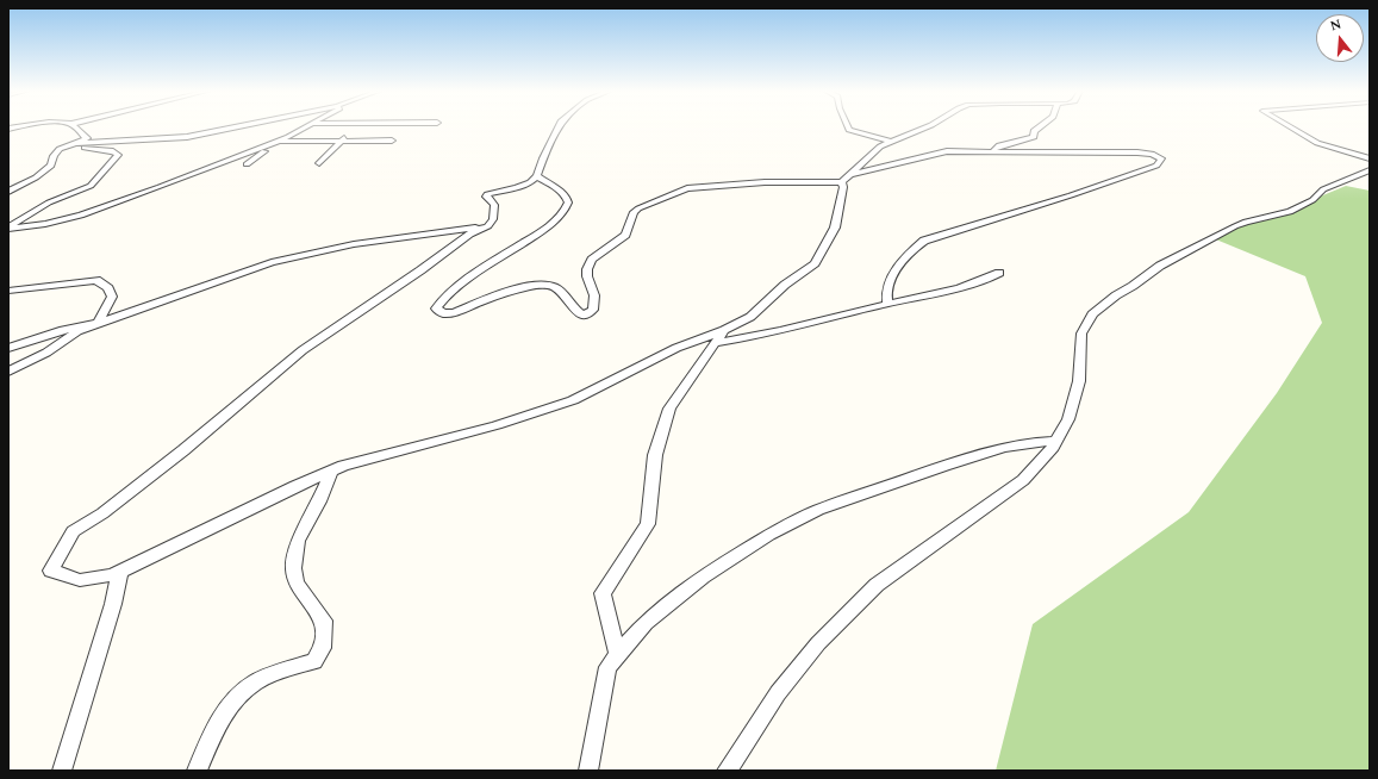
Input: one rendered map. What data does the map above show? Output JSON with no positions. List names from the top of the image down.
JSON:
{
  "north": "top"
}
